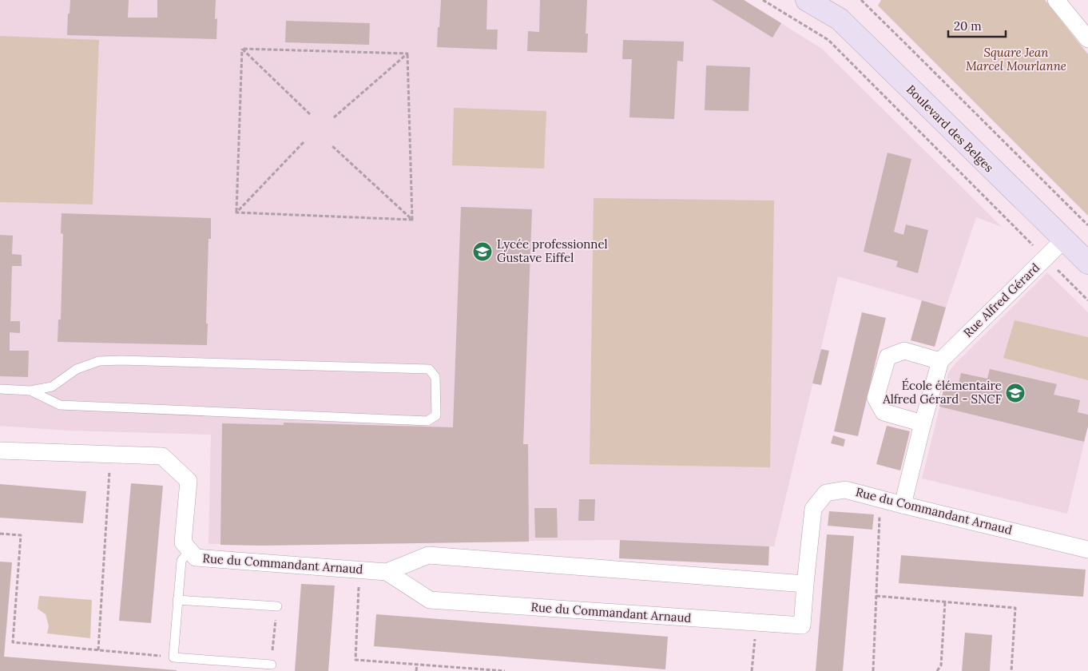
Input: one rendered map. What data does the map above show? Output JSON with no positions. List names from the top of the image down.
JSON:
{
  "streets": {
    "main road": ["Boulevard des Belges"],
    "street": ["Rue Alfred Gérard", "Rue du Commandant Arnaud"]
  },
  "crossings": [
    ["Boulevard des Belges", "Rue Alfred Gérard"],
    ["Rue Alfred Gérard", "Rue du Commandant Arnaud"]
  ],
  "parks": ["Square Jean Marcel Mourlanne"],
  "places": {
    "school or university": ["Lycée professionnel Gustave Eiffel", "École élémentaire Alfred Gérard - SNCF"]
  },
  "scale_bar": "20 m"
}
